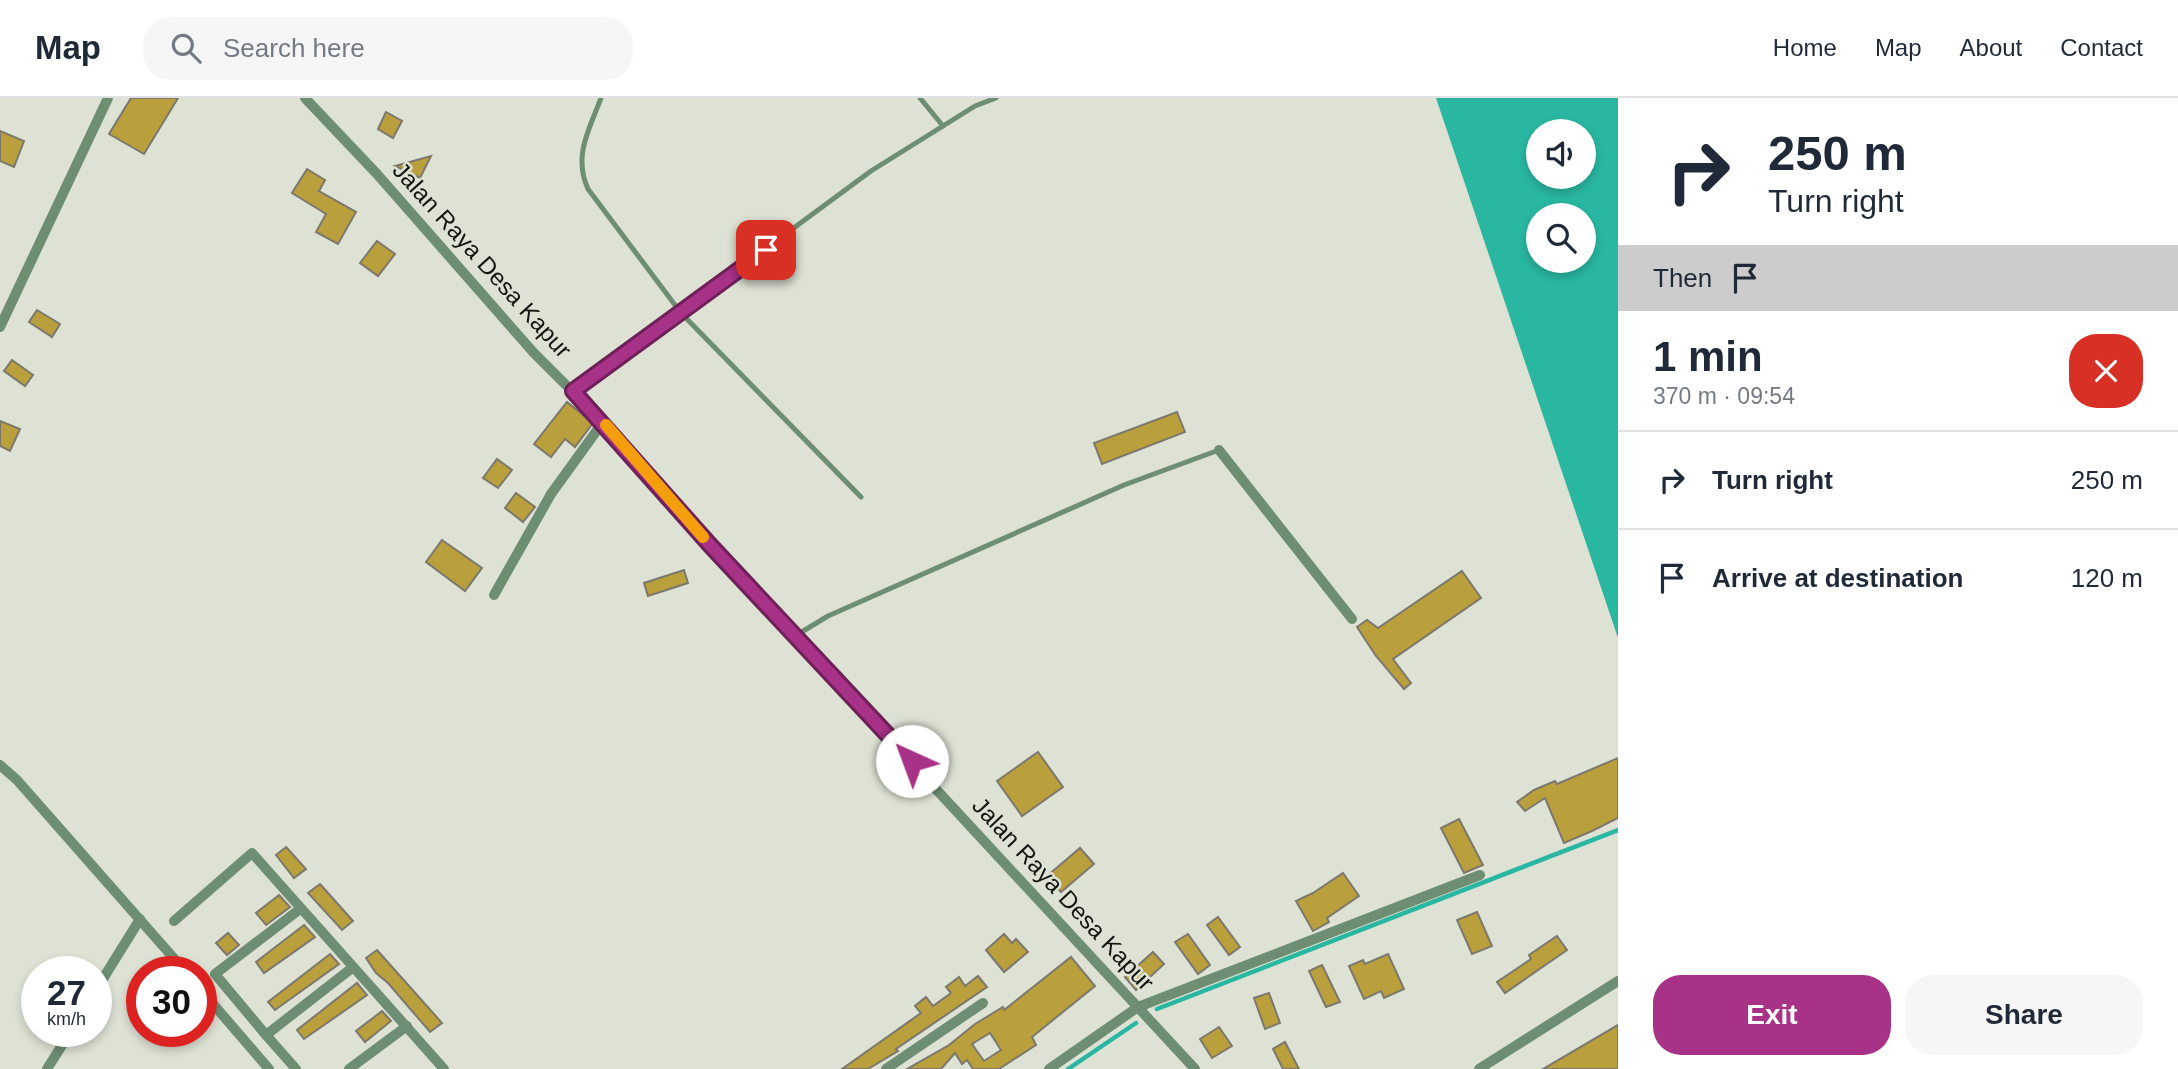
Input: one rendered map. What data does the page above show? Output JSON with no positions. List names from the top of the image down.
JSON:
{
  "streets": {
    "street": ["Jalan Raya Desa Kapur"]
  },
  "page": {
    "header": "Map",
    "search": "Search here",
    "nav": [
      "Home",
      "Map",
      "About",
      "Contact"
    ],
    "turn": ["250 m", "Turn right"],
    "then": "Then",
    "heading": ["1 min", "370 m · 09:54"],
    "list": [
      {
        "name": "Turn right",
        "value": "250 m"
      },
      {
        "name": "Arrive at destination",
        "value": "120 m"
      }
    ],
    "speed": "27 km/h",
    "limit": "30",
    "buttons": ["Exit", "Share"]
  }
}
